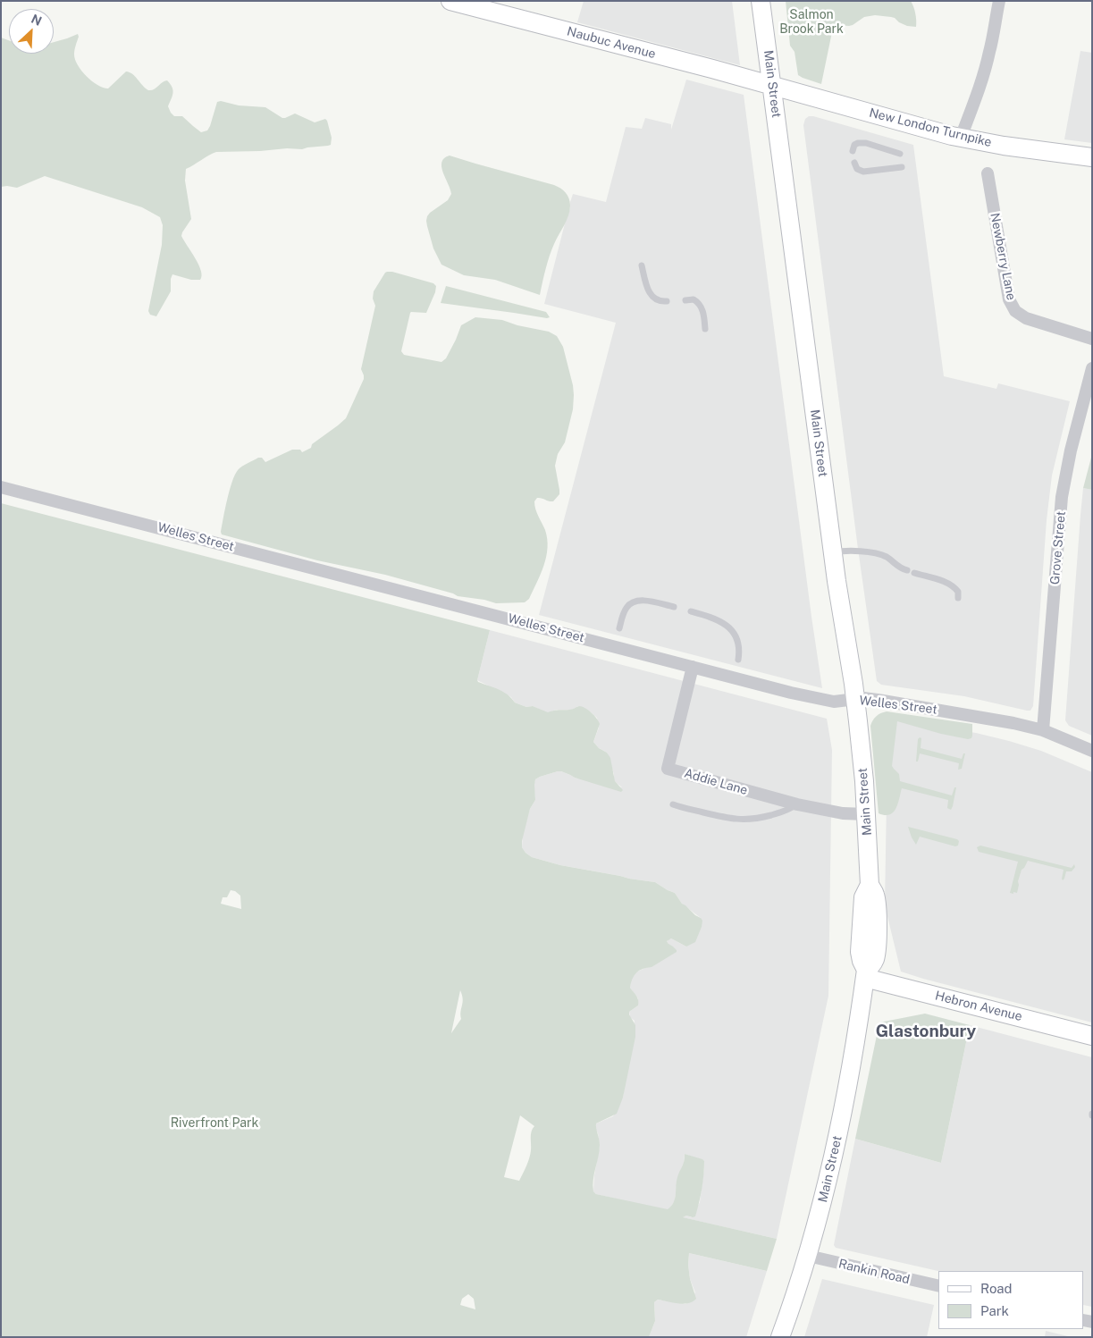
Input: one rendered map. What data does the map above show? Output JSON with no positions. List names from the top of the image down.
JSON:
{
  "streets": {
    "main road": [
      "Naubuc Avenue",
      "Main Street",
      "New London Turnpike",
      "Hebron Avenue"
    ],
    "street": [
      "Newberry Lane",
      "Welles Street",
      "Grove Street",
      "Addie Lane",
      "Rankin Road"
    ]
  },
  "crossings": [
    ["Naubuc Avenue", "Main Street"],
    ["Naubuc Avenue", "New London Turnpike"],
    ["Main Street", "New London Turnpike"],
    ["Main Street", "Welles Street"],
    ["Main Street", "Addie Lane"],
    ["Main Street", "Hebron Avenue"],
    ["Main Street", "Rankin Road"],
    ["Welles Street", "Grove Street"],
    ["Welles Street", "Addie Lane"]
  ],
  "districts": ["Glastonbury"],
  "parks": ["Salmon Brook Park", "Riverfront Park"],
  "legend": ["Road", "Park"],
  "north": "top right"
}
